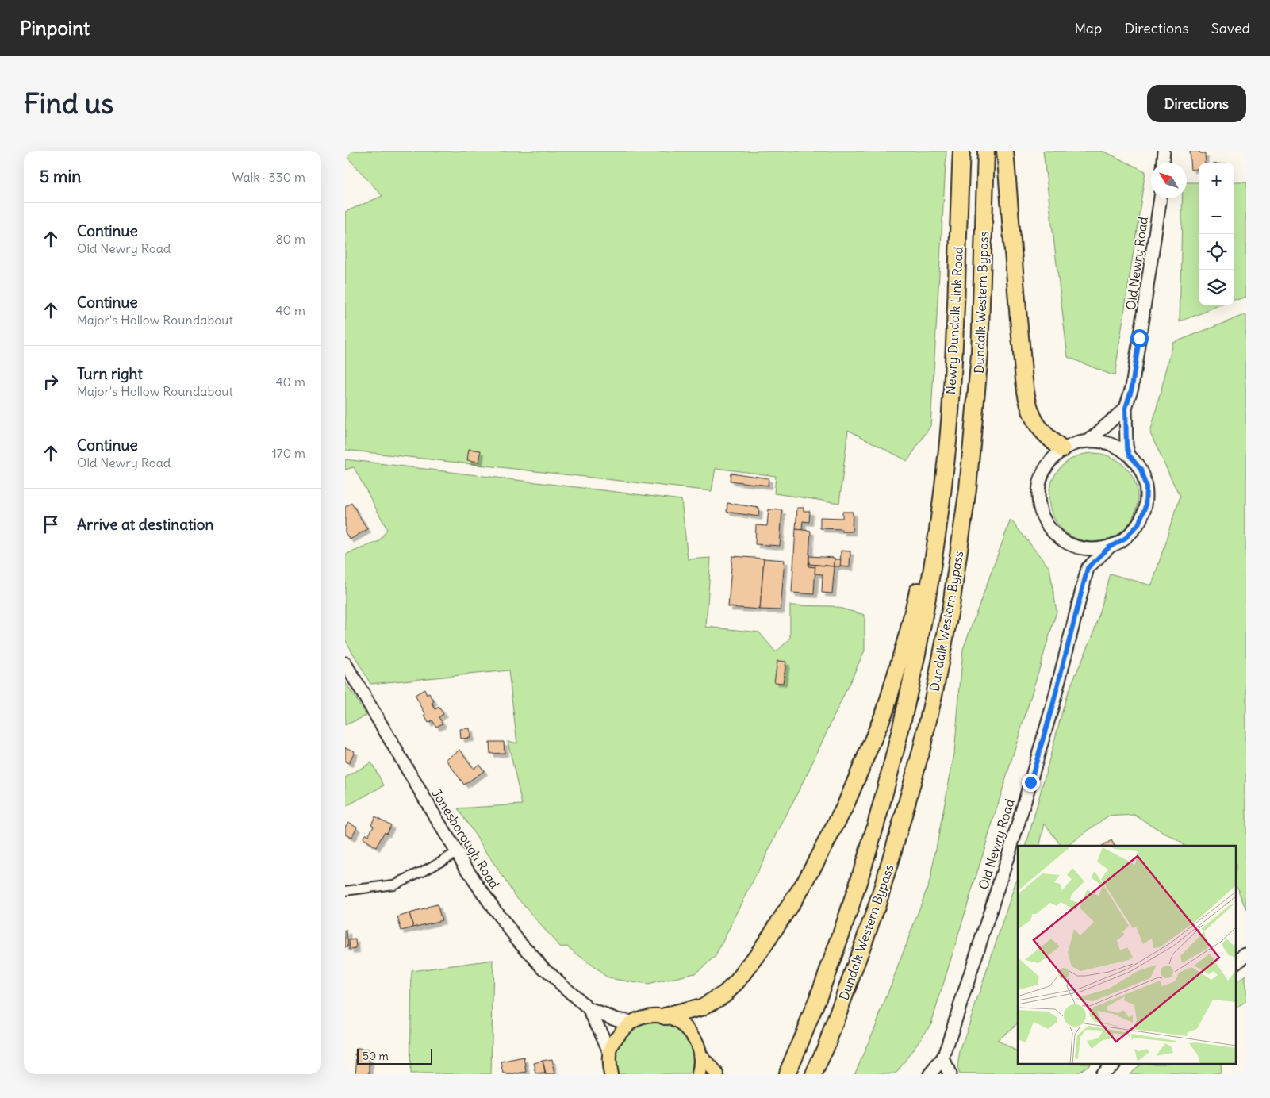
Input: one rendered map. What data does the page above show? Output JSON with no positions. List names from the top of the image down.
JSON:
{
  "streets": {
    "highway": ["Dundalk Western Bypass", "Newry Dundalk Link Road"],
    "main road": ["Old Newry Road", "Jonesborough Road"]
  },
  "crossings": [
    ["Dundalk Western Bypass", "Newry Dundalk Link Road"]
  ],
  "scale_bar": "50 m",
  "north": "top left",
  "page": {
    "header": "Pinpoint",
    "nav": ["Map", "Directions", "Saved"],
    "buttons": "Directions",
    "title": "Find us",
    "heading": ["5 min", "Walk · 330 m"],
    "map_buttons": ["+", "−"],
    "list": [
      ["Continue", "Old Newry Road", "80 m"],
      ["Continue", "Major's Hollow Roundabout", "40 m"],
      ["Turn right", "Major's Hollow Roundabout", "40 m"],
      ["Continue", "Old Newry Road", "170 m"],
      "Arrive at destination"
    ],
    "scale": "50 m"
  }
}
